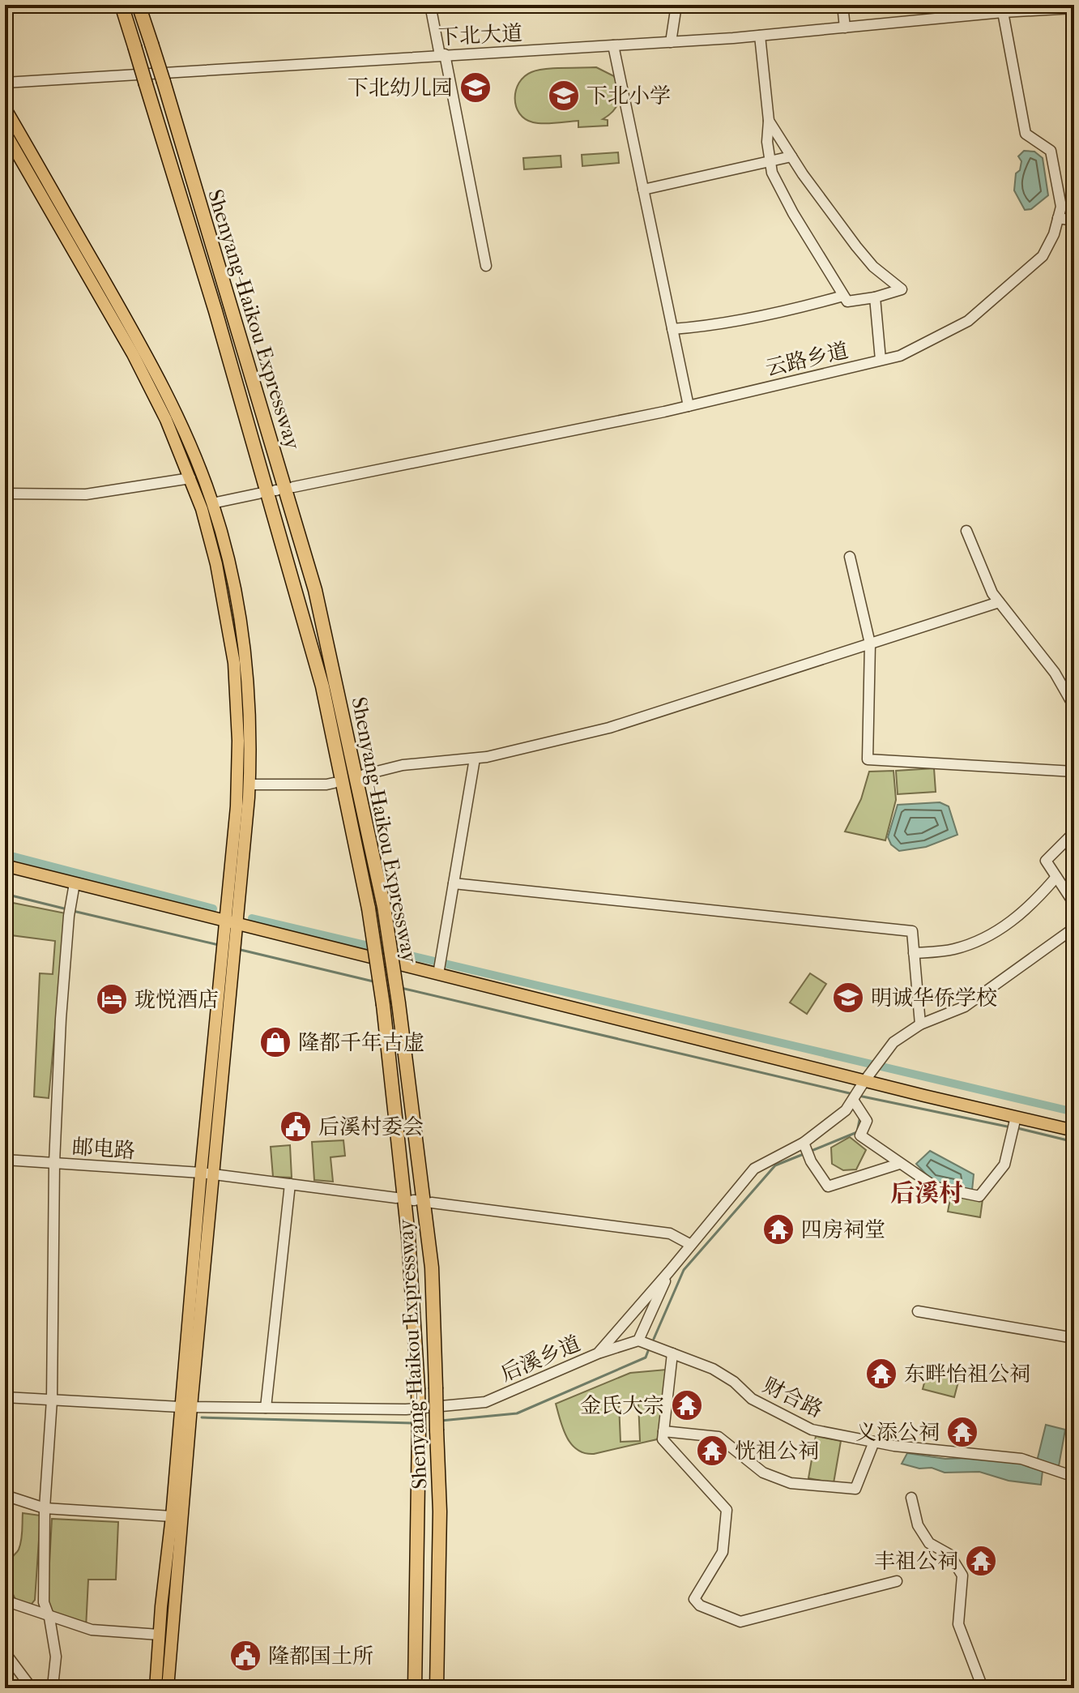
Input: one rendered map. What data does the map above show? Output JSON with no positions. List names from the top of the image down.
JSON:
{
  "streets": {
    "highway": ["Shenyang-Haikou Expressway"],
    "street": [
      "下北大道",
      "云路乡道",
      "邮电路",
      "后溪乡道",
      "财合路"
    ]
  },
  "crossings": [
    ["下北大道", "云路乡道"]
  ],
  "districts": ["后溪村"],
  "places": {
    "school or university": ["下北幼儿园", "下北小学", "明诚华侨学校"],
    "hotel": ["珑悦酒店"],
    "shop": ["隆都千年古虚"],
    "public building": ["后溪村委会", "隆都国土所"],
    "temple": [
      "四房祠堂",
      "东畔怡祖公祠",
      "金氏大宗",
      "义添公祠",
      "恍祖公祠",
      "丰祖公祠"
    ]
  }
}
